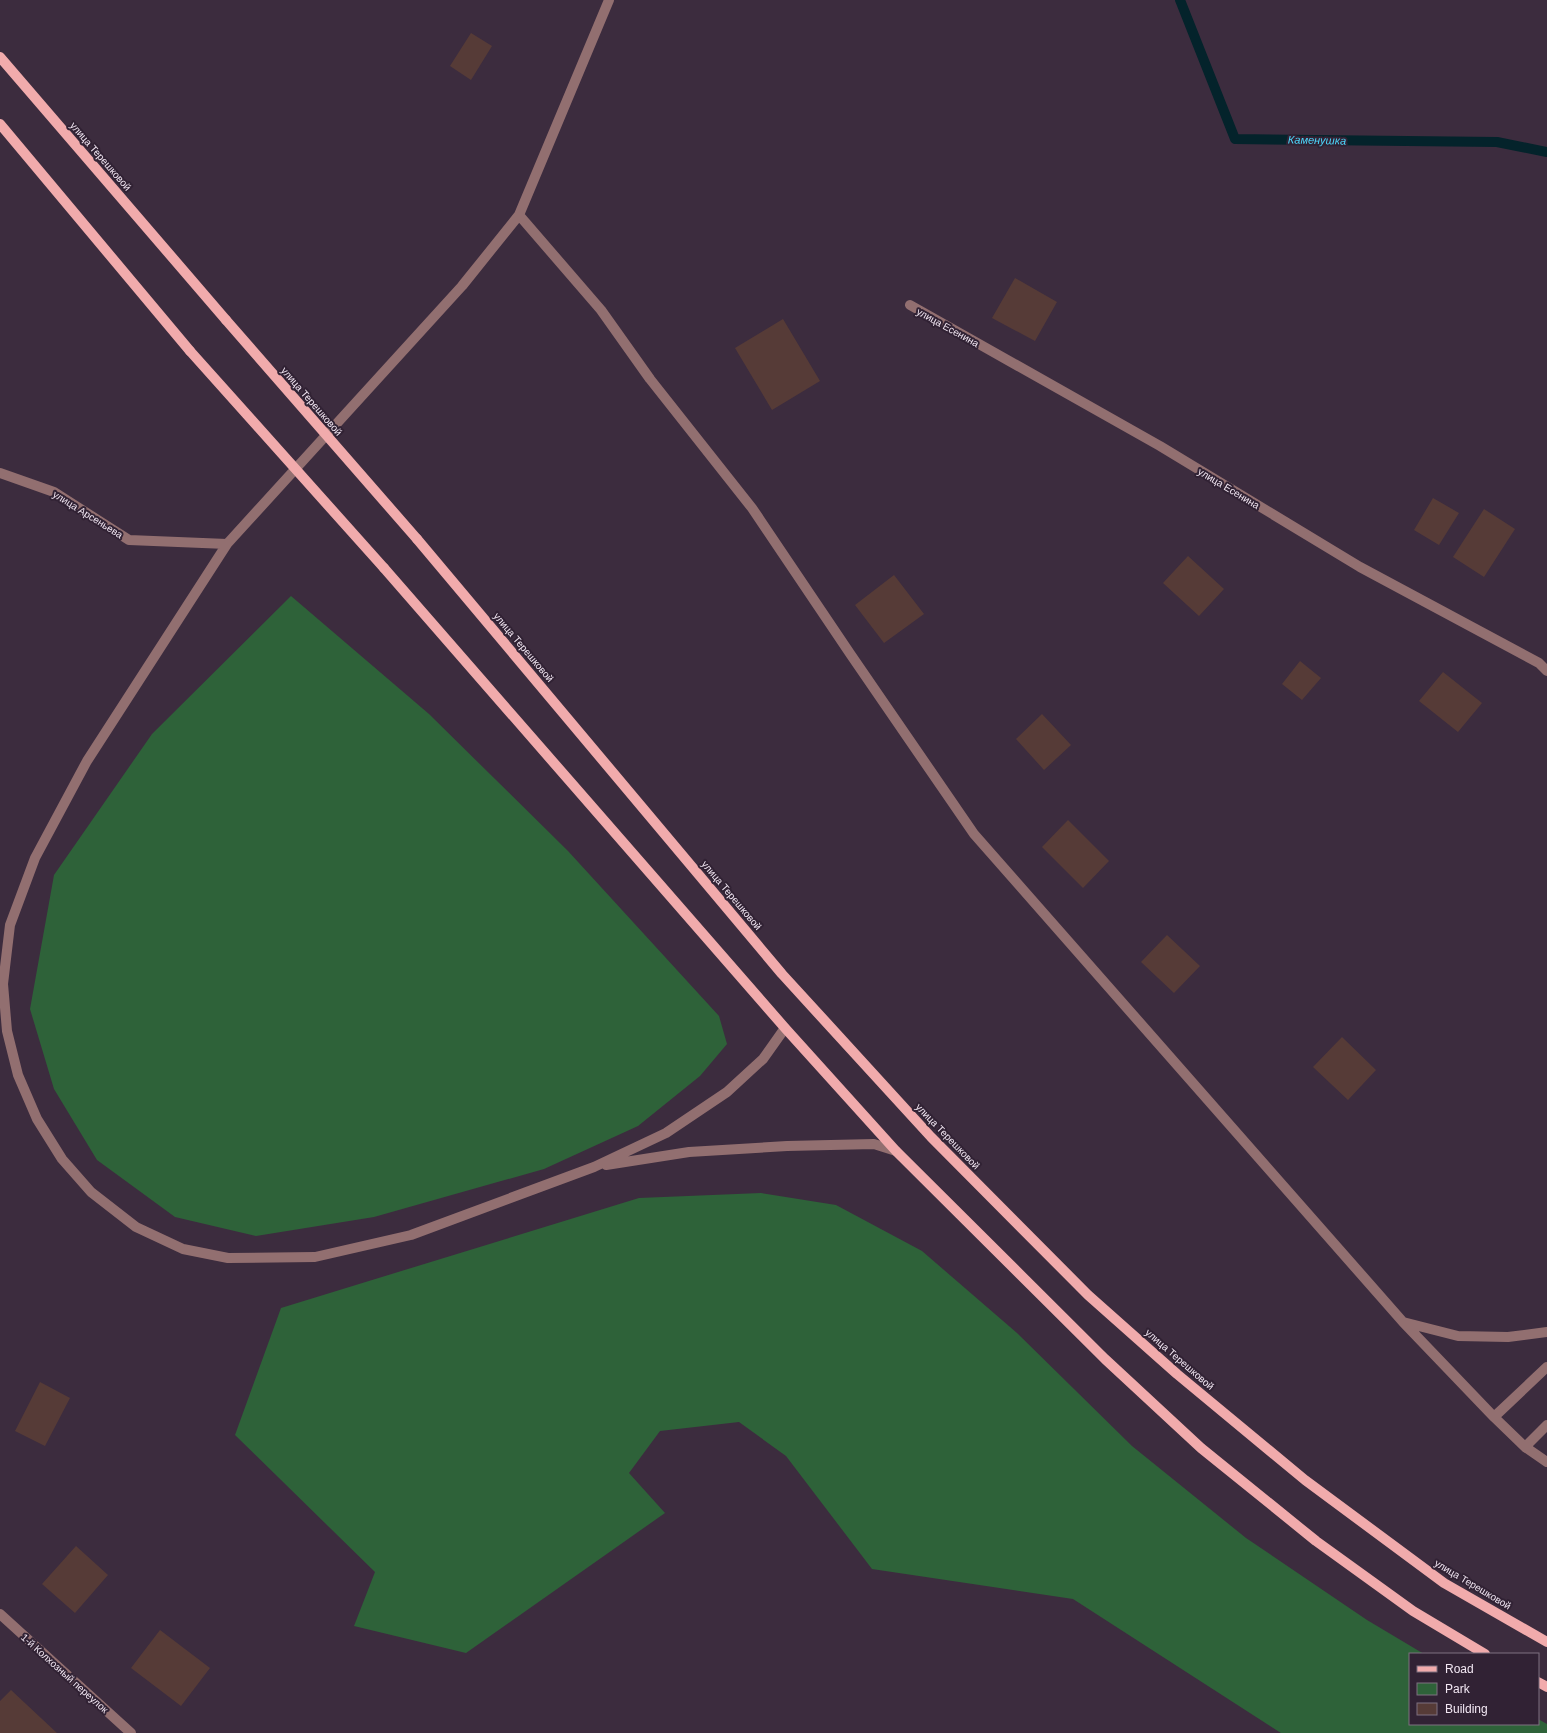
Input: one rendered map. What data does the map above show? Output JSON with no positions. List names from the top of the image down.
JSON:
{
  "streets": {
    "main road": ["улица Терешковой"],
    "street": ["улица Есенина", "улица Арсеньева", "1-й Колхозный переулок"]
  },
  "water": ["Каменушка"],
  "legend": ["Road", "Park", "Building"]
}
